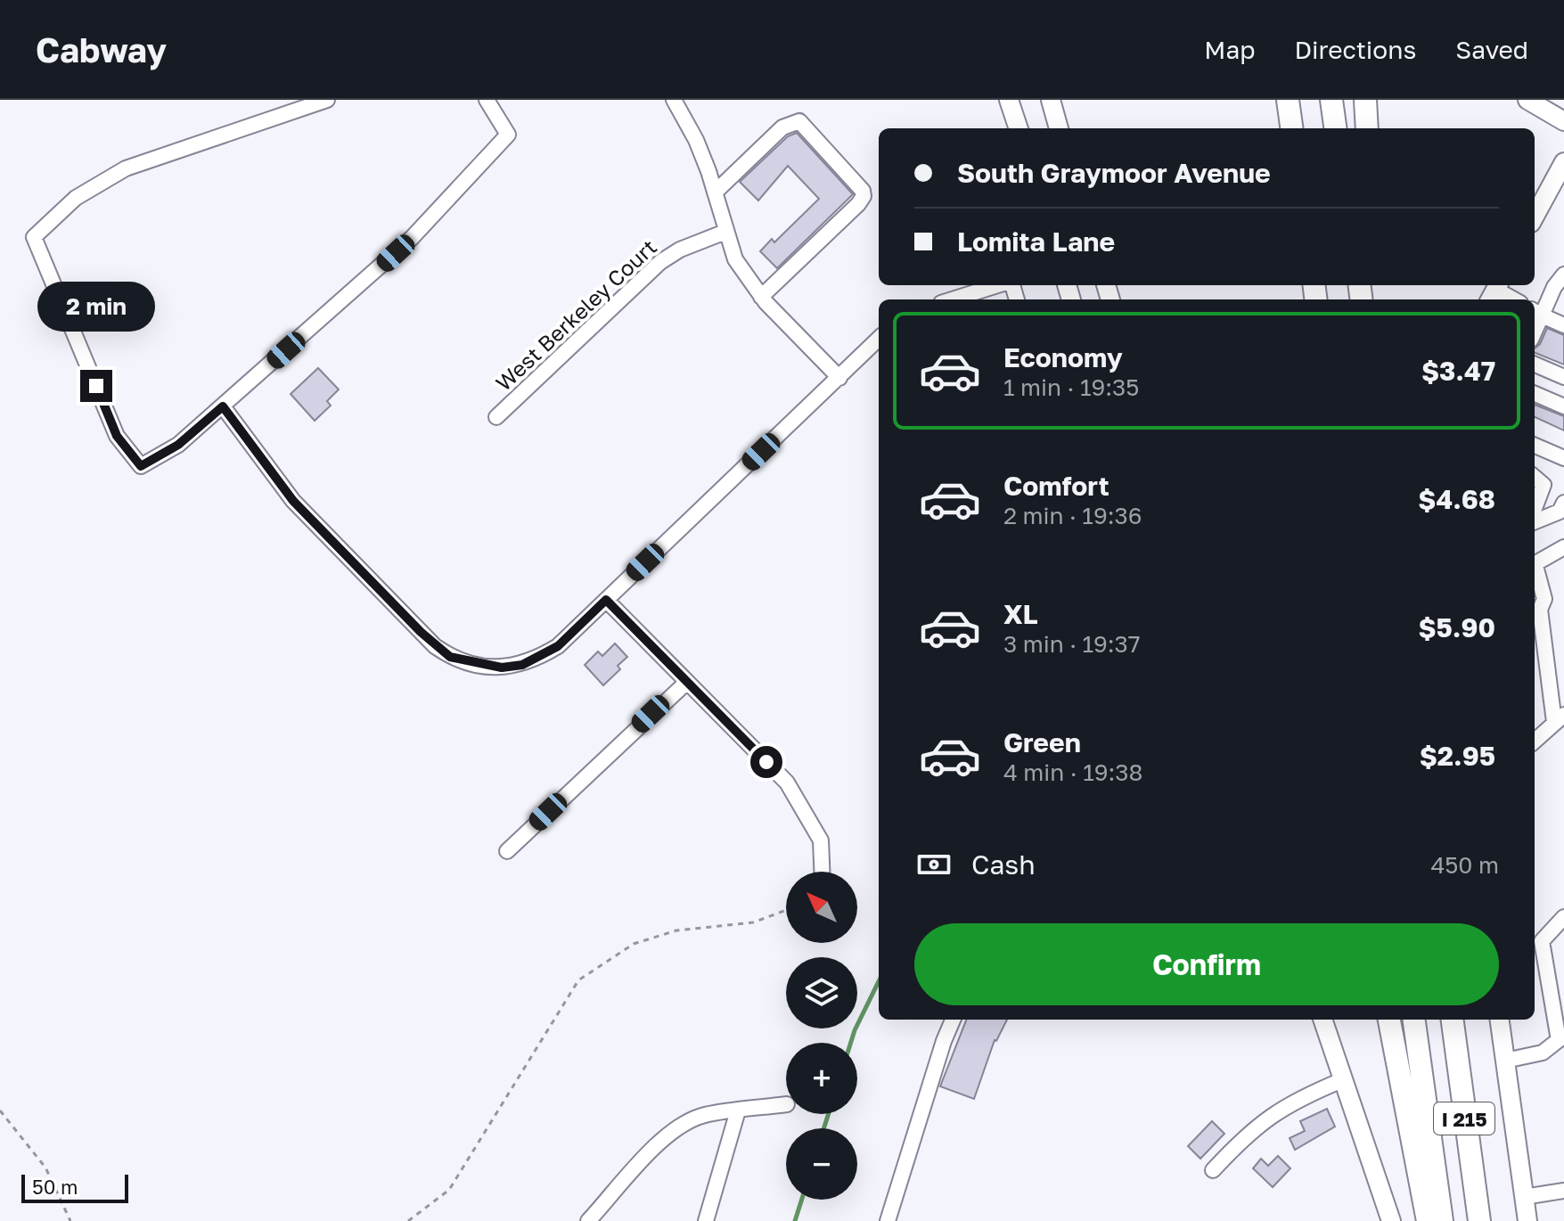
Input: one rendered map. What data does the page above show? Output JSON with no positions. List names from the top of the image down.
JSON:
{
  "streets": {
    "highway": ["I 215"],
    "street": ["West Berkeley Court"]
  },
  "scale_bar": "50 m",
  "north": "top left",
  "page": {
    "header": "Cabway",
    "nav": ["Map", "Directions", "Saved"],
    "banner": ["South Graymoor Avenue", "Lomita Lane"],
    "bubble": "2 min",
    "list": [
      {
        "name": "Economy",
        "note": "1 min · 19:35",
        "value": "$3.47"
      },
      {
        "name": "Comfort",
        "note": "2 min · 19:36",
        "value": "$4.68"
      },
      {
        "name": "XL",
        "note": "3 min · 19:37",
        "value": "$5.90"
      },
      {
        "name": "Green",
        "note": "4 min · 19:38",
        "value": "$2.95"
      }
    ],
    "pay": ["Cash", "450 m"],
    "map_buttons": ["+", "−"],
    "buttons": "Confirm",
    "scale": "50 m"
  }
}
